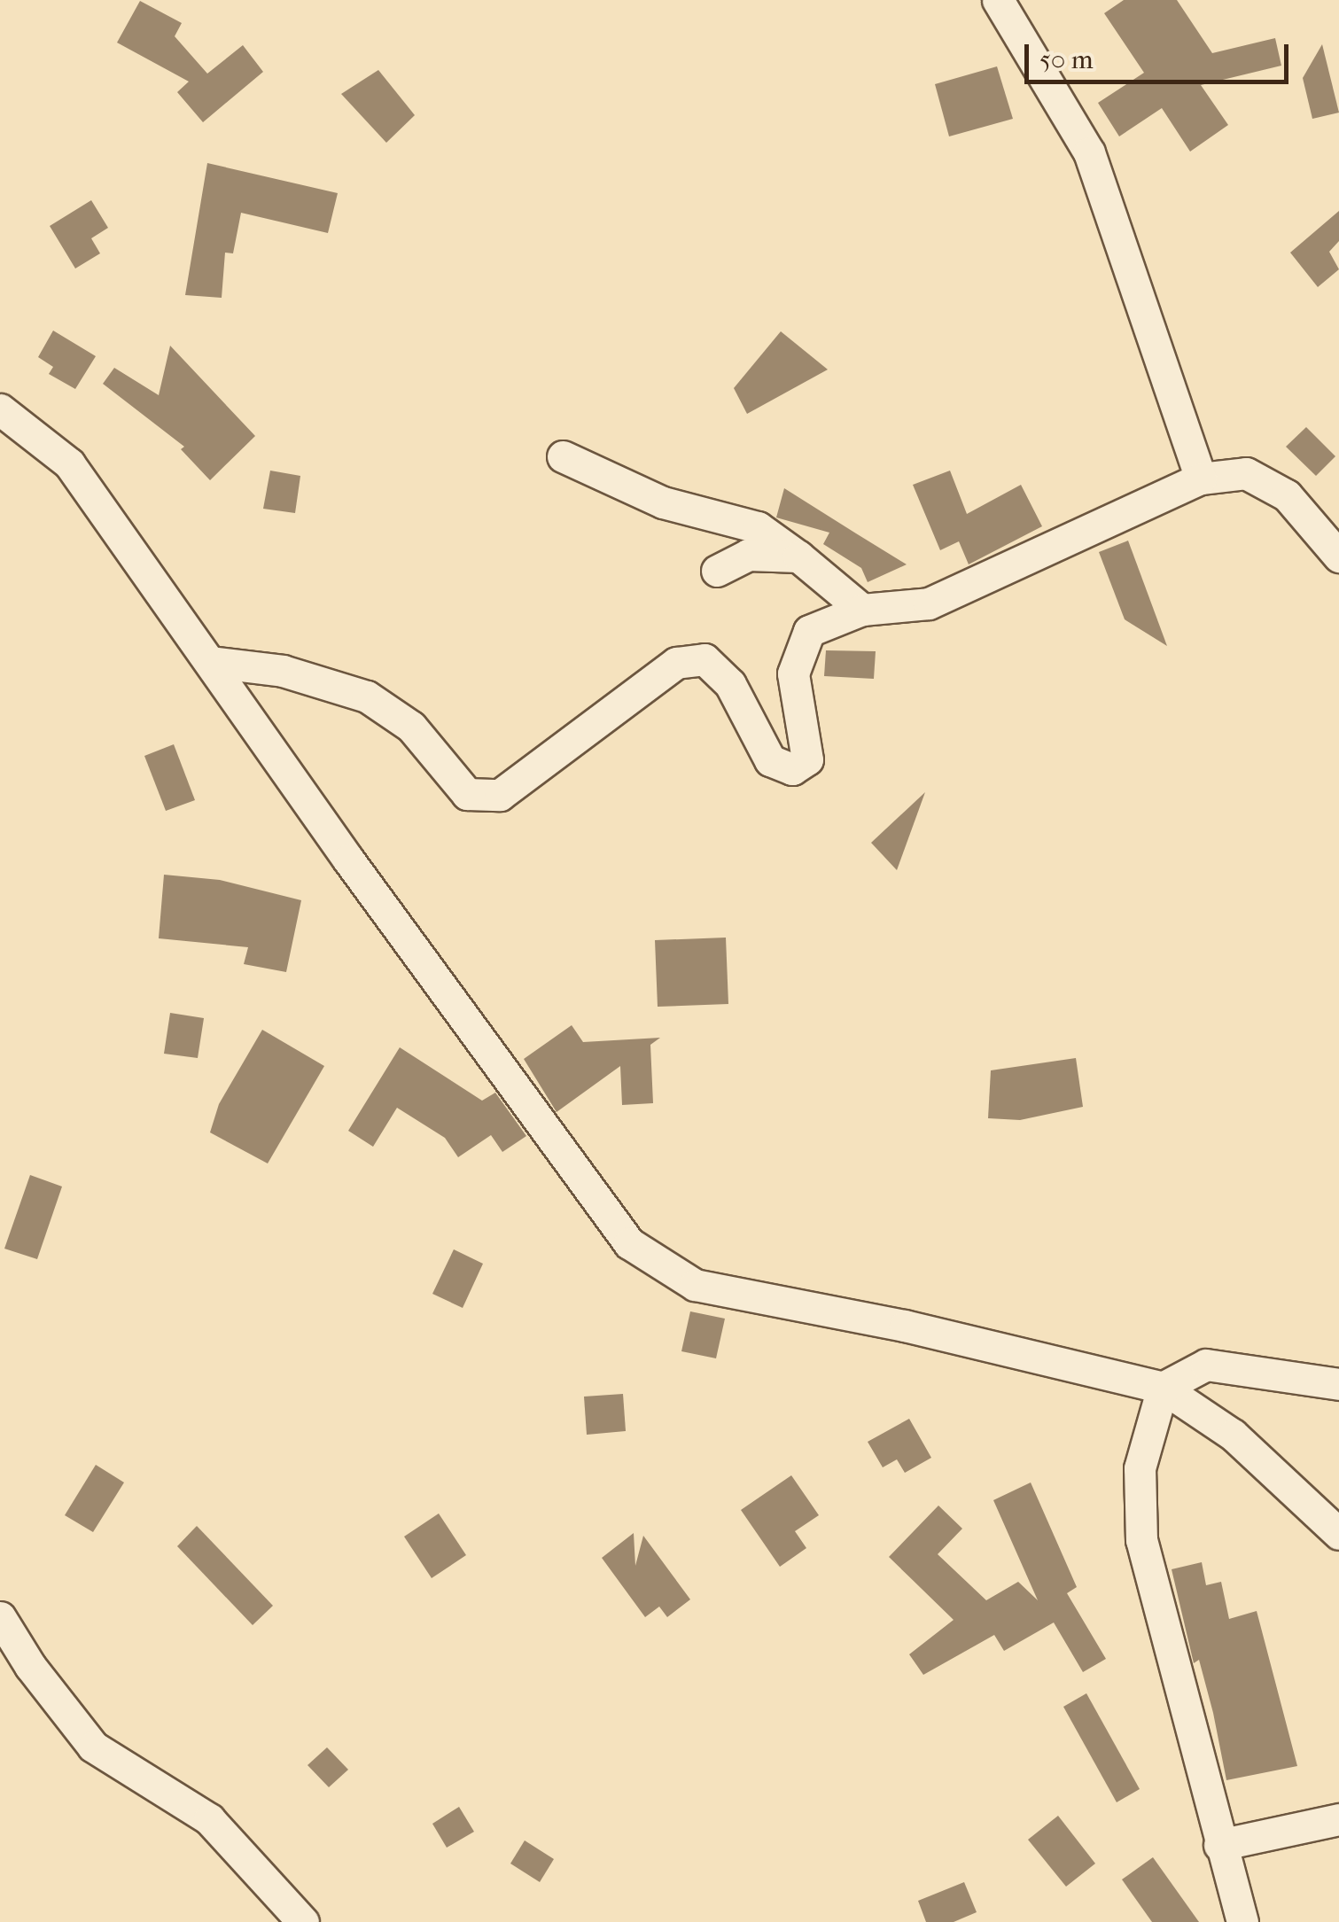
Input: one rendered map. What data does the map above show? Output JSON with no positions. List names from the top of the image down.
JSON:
{
  "scale_bar": "50 m"
}
